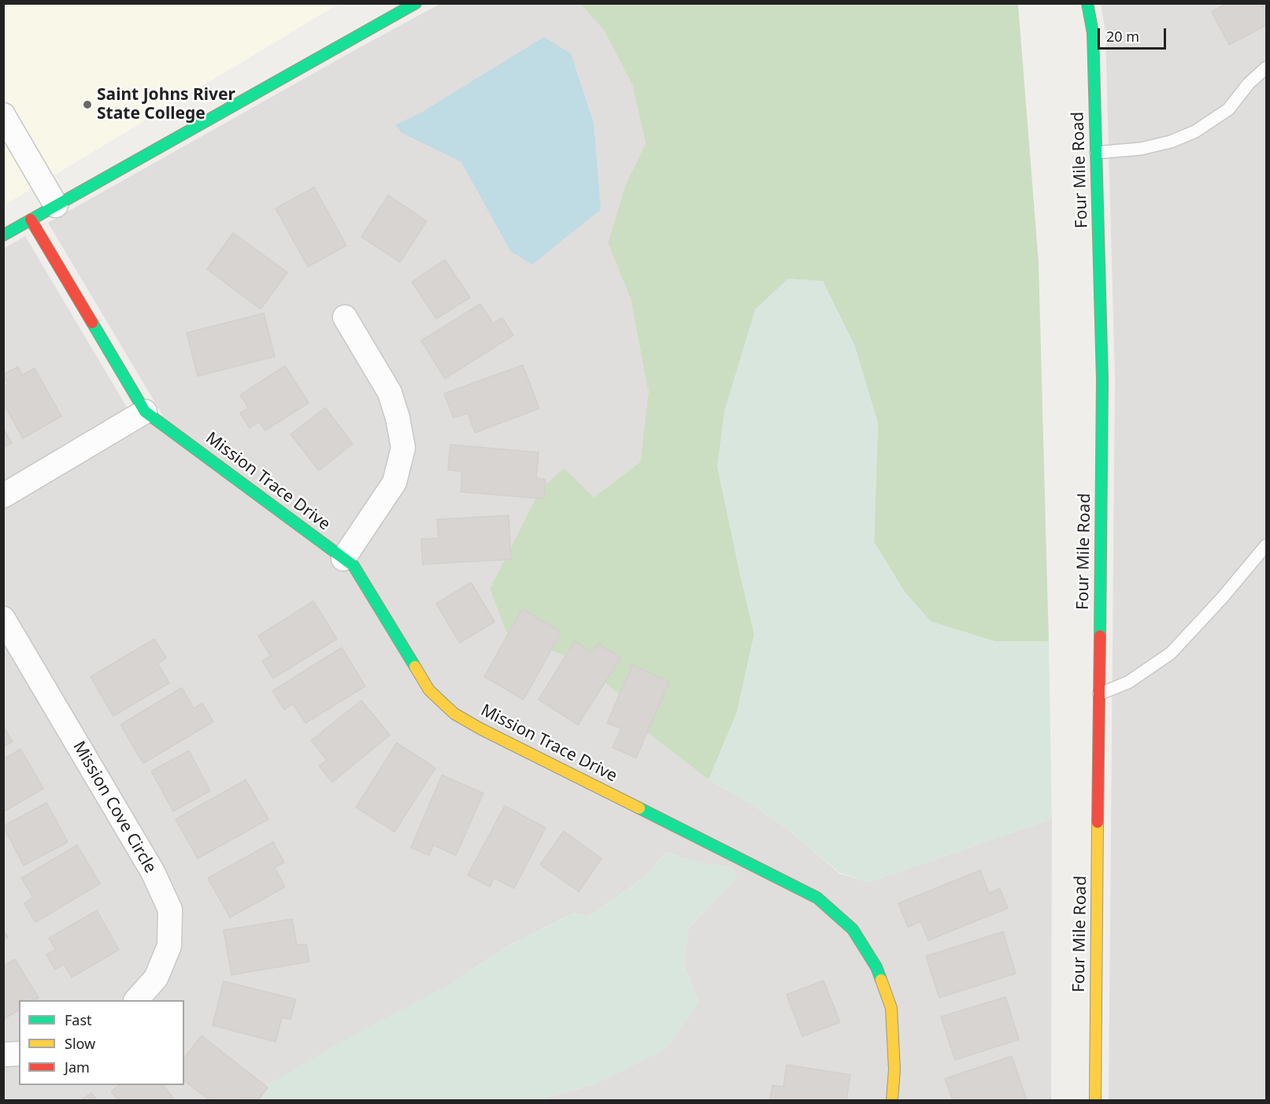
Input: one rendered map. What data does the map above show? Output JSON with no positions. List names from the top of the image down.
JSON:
{
  "streets": {
    "main road": ["Four Mile Road", "Mission Trace Drive"],
    "street": ["Mission Cove Circle"]
  },
  "places": ["Saint Johns River State College"],
  "legend": ["Fast", "Slow", "Jam"],
  "scale_bar": "20 m"
}
